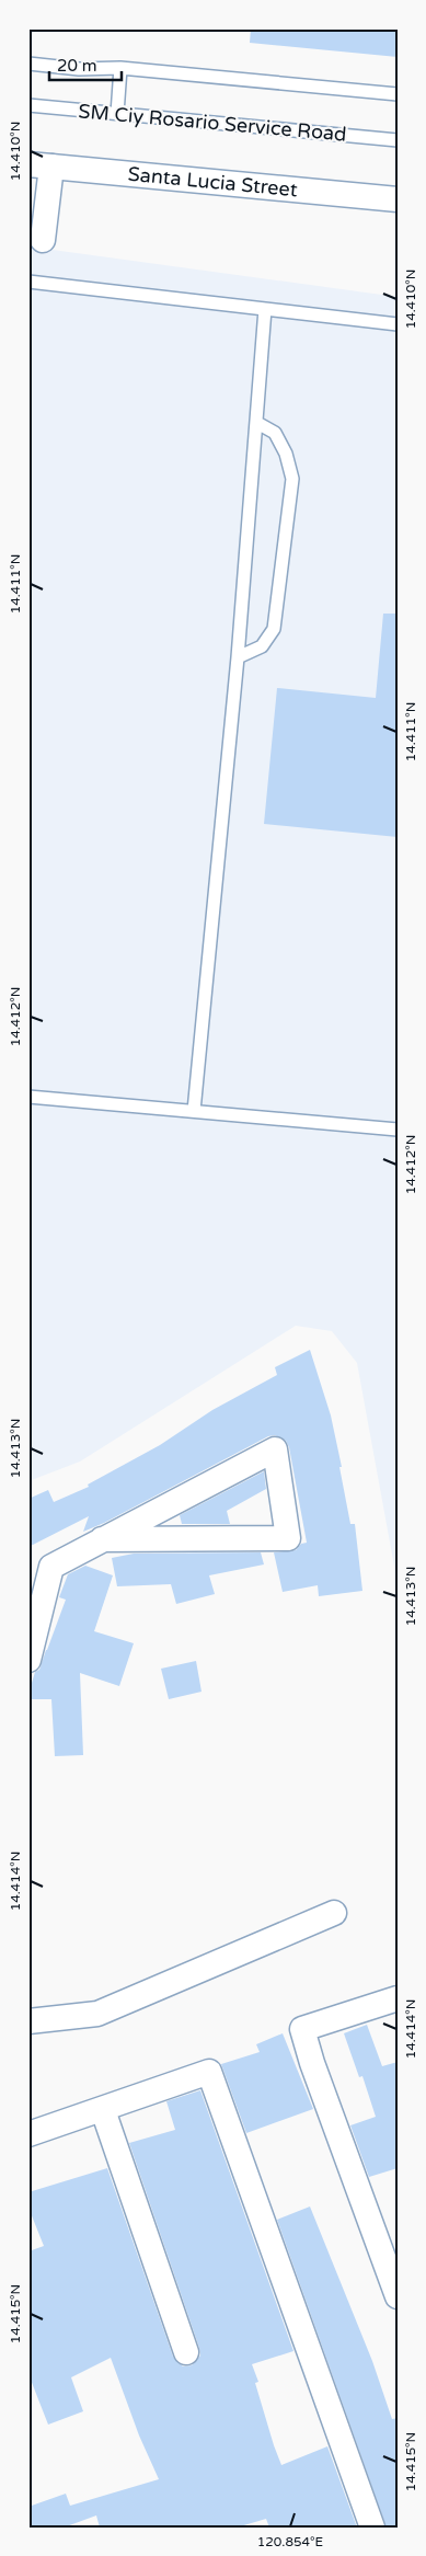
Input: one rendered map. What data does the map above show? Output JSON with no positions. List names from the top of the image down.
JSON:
{
  "streets": {
    "street": ["Santa Lucia Street"],
    "lane": ["SM Ciy Rosario Service Road"]
  },
  "scale_bar": "20 m",
  "coordinates": [
    "14.410°N",
    "14.411°N",
    "14.412°N",
    "14.413°N",
    "14.414°N",
    "14.415°N",
    "120.854°E"
  ]
}
